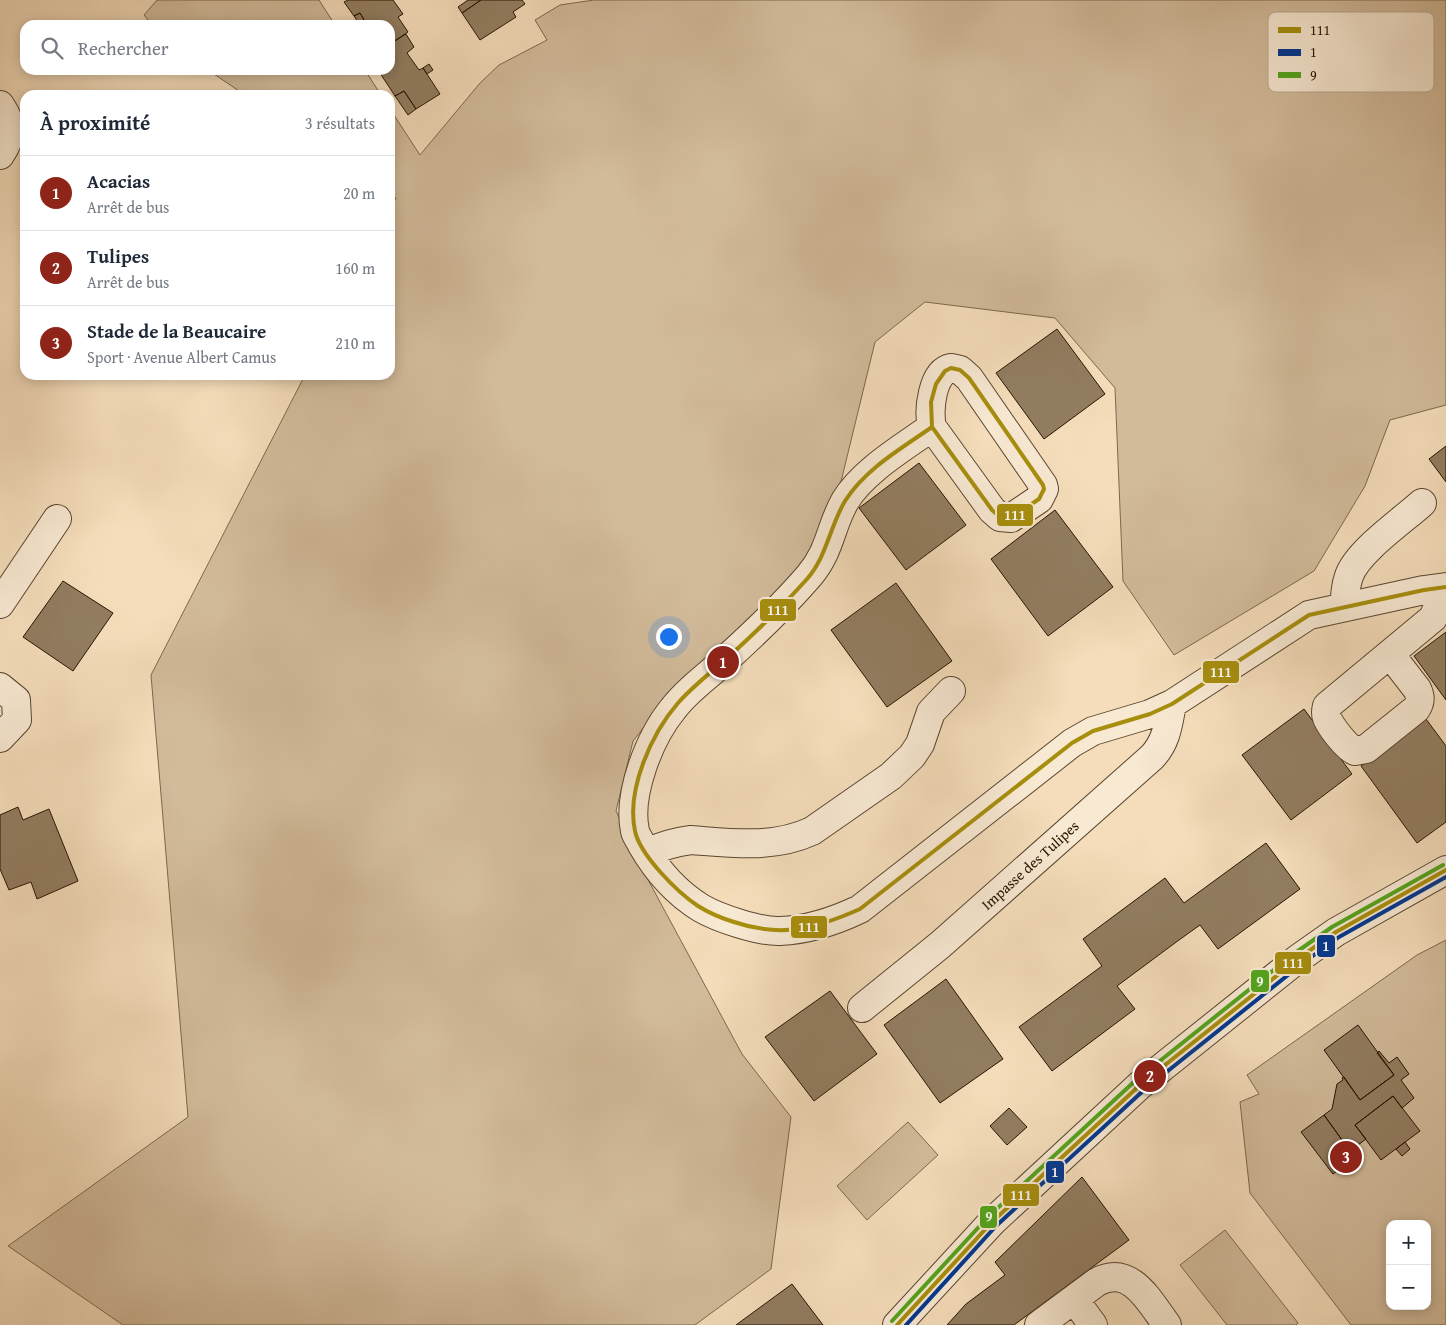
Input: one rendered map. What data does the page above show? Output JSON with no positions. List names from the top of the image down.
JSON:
{
  "streets": {
    "street": ["Impasse des Tulipes"]
  },
  "lines": ["transit line 111", "transit line 9", "transit line 1"],
  "legend": ["111", "1", "9"],
  "page": {
    "search": "Rechercher",
    "heading": ["À proximité", "3 résultats"],
    "list": [
      {
        "mark": "1",
        "name": "Acacias",
        "note": "Arrêt de bus",
        "value": "20 m"
      },
      {
        "mark": "2",
        "name": "Tulipes",
        "note": "Arrêt de bus",
        "value": "160 m"
      },
      {
        "mark": "3",
        "name": "Stade de la Beaucaire",
        "note": "Sport · Avenue Albert Camus",
        "value": "210 m"
      }
    ],
    "pins": ["1", "2", "3"],
    "map_buttons": ["+", "−"]
  }
}
